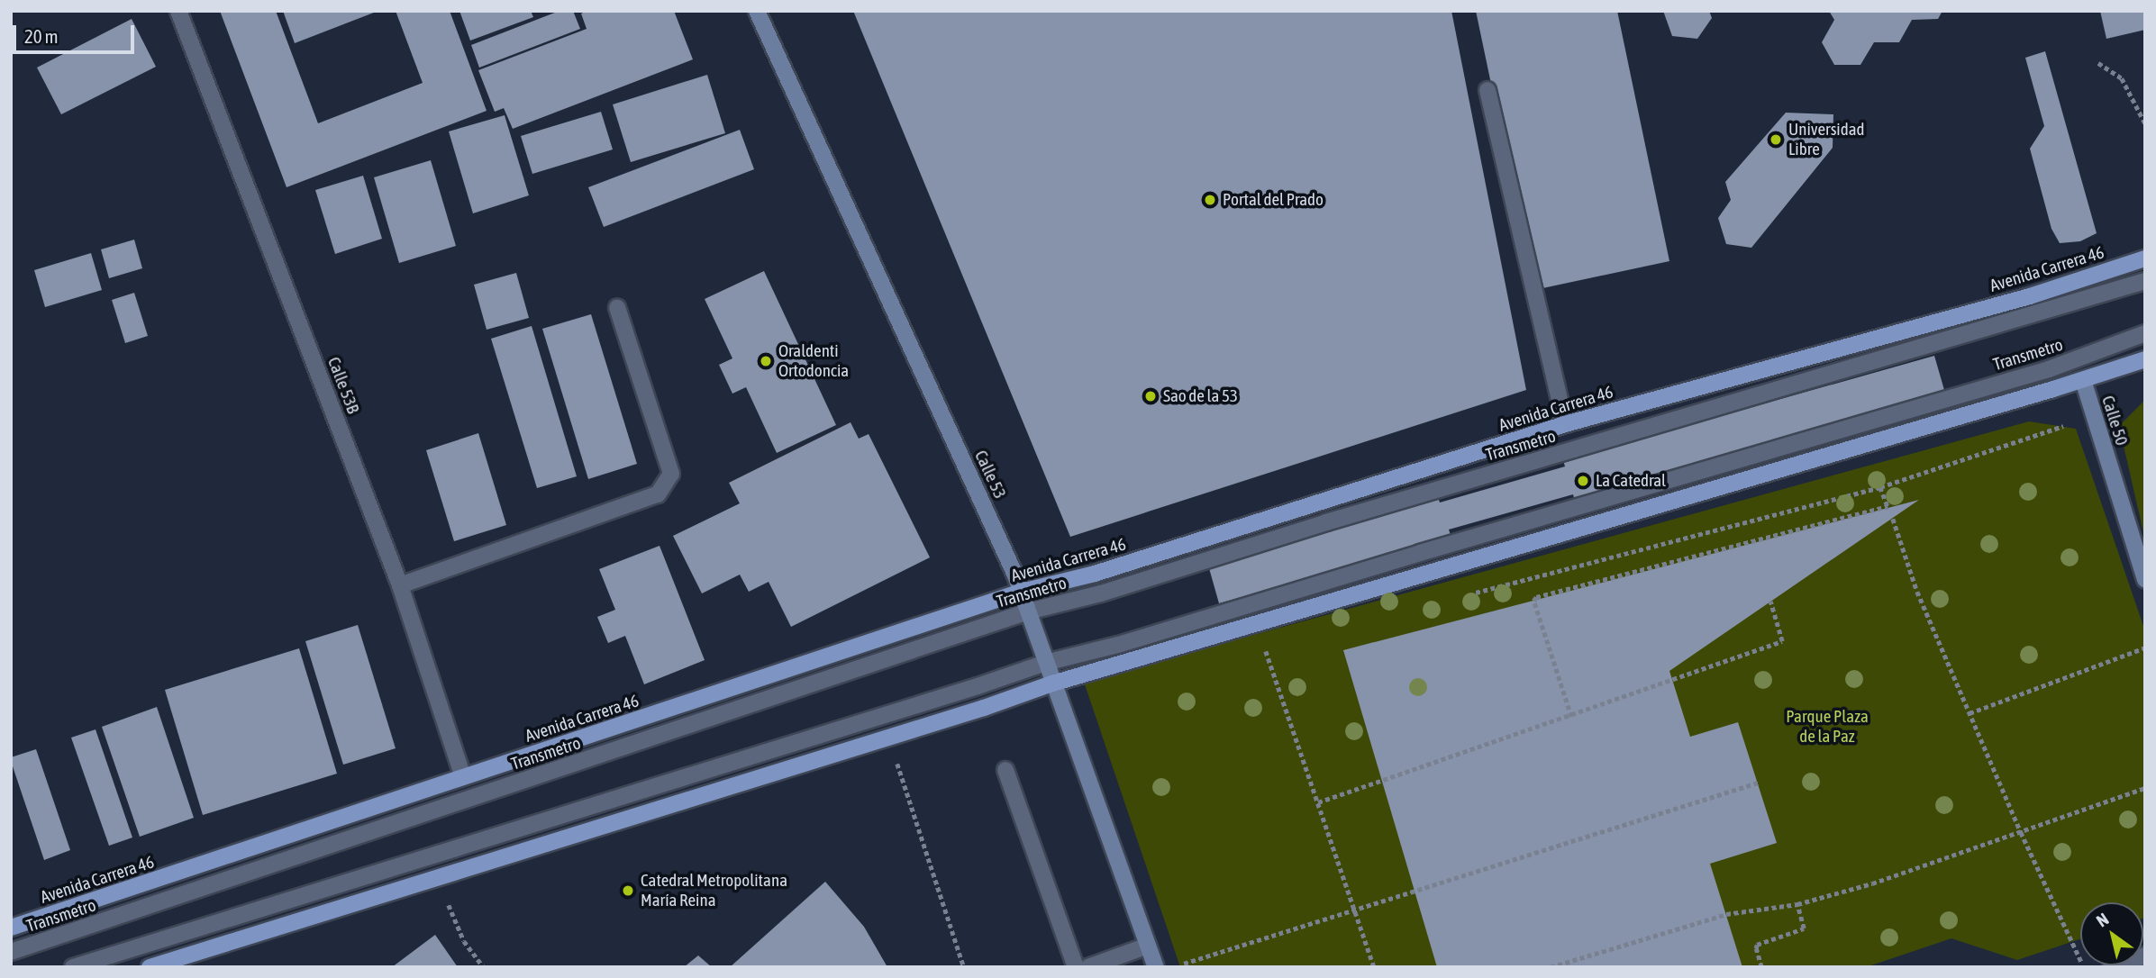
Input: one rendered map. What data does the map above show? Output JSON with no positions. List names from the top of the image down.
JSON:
{
  "streets": {
    "main road": ["Avenida Carrera 46"],
    "street": [
      "Transmetro",
      "Calle 53B",
      "Calle 50",
      "Calle 53"
    ]
  },
  "crossings": [
    ["Avenida Carrera 46", "Calle 53B"],
    ["Avenida Carrera 46", "Calle 53"],
    ["Transmetro", "Calle 53"]
  ],
  "parks": ["Parque Plaza de la Paz"],
  "places": [
    "Universidad Libre",
    "Portal del Prado",
    "Oraldenti Ortodoncia",
    "Sao de la 53",
    "La Catedral",
    "Catedral Metropolitana María Reina"
  ],
  "scale_bar": "20 m",
  "north": "top left"
}
